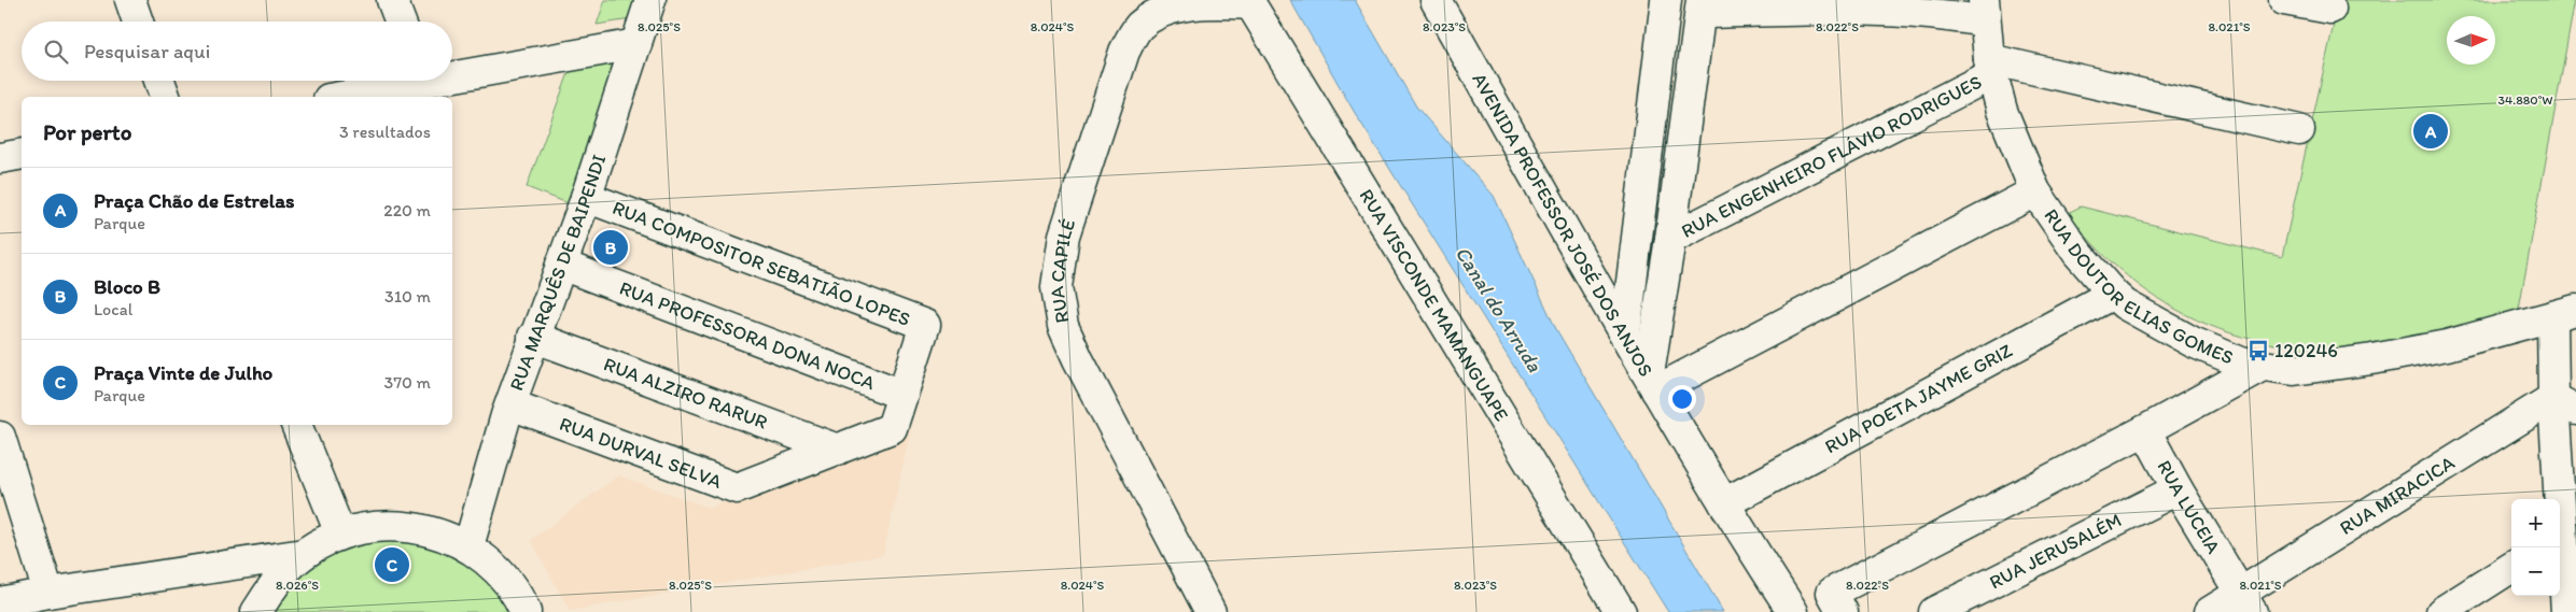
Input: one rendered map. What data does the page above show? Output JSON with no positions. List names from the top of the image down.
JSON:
{
  "streets": {
    "street": [
      "RUA ENGENHEIRO FLÁVIO RODRIGUES",
      "AVENIDA PROFESSOR JOSÉ DOS ANJOS",
      "RUA COMPOSITOR SEBATIÃO LOPES",
      "RUA CAPILÉ",
      "RUA MARQUÊS DE BAIPENDI",
      "RUA DOUTOR ELIAS GOMES",
      "RUA VISCONDE MAMANGUAPE",
      "RUA PROFESSORA DONA NOCA",
      "RUA ALZIRO RARUR",
      "RUA POETA JAYME GRIZ",
      "RUA DURVAL SELVA",
      "RUA MIRACICA",
      "RUA LUCEIA",
      "RUA JERUSALÉM"
    ]
  },
  "crossings": [
    ["RUA ENGENHEIRO FLÁVIO RODRIGUES", "RUA DOUTOR ELIAS GOMES"],
    ["AVENIDA PROFESSOR JOSÉ DOS ANJOS", "RUA POETA JAYME GRIZ"],
    ["RUA COMPOSITOR SEBATIÃO LOPES", "RUA MARQUÊS DE BAIPENDI"],
    ["RUA COMPOSITOR SEBATIÃO LOPES", "RUA PROFESSORA DONA NOCA"],
    ["RUA COMPOSITOR SEBATIÃO LOPES", "RUA DURVAL SELVA"],
    ["RUA CAPILÉ", "RUA VISCONDE MAMANGUAPE"],
    ["RUA MARQUÊS DE BAIPENDI", "RUA PROFESSORA DONA NOCA"],
    ["RUA MARQUÊS DE BAIPENDI", "RUA ALZIRO RARUR"],
    ["RUA MARQUÊS DE BAIPENDI", "RUA DURVAL SELVA"],
    ["RUA DOUTOR ELIAS GOMES", "RUA POETA JAYME GRIZ"],
    ["RUA ALZIRO RARUR", "RUA DURVAL SELVA"],
    ["RUA MIRACICA", "RUA LUCEIA"],
    ["RUA LUCEIA", "RUA JERUSALÉM"]
  ],
  "water": ["Canal do Arruda"],
  "places": {
    "bus stop": ["120246"]
  },
  "north": "right",
  "page": {
    "search": "Pesquisar aqui",
    "heading": ["Por perto", "3 resultados"],
    "pins": ["A", "B", "C"],
    "list": [
      {
        "mark": "A",
        "name": "Praça Chão de Estrelas",
        "note": "Parque",
        "value": "220 m"
      },
      {
        "mark": "B",
        "name": "Bloco B",
        "note": "Local",
        "value": "310 m"
      },
      {
        "mark": "C",
        "name": "Praça Vinte de Julho",
        "note": "Parque",
        "value": "370 m"
      }
    ],
    "map_buttons": ["+", "−"]
  },
  "coordinates": [
    "8.025°S",
    "8.024°S",
    "8.023°S",
    "8.022°S",
    "8.021°S",
    "34.880°W",
    "8.026°S"
  ]
}
